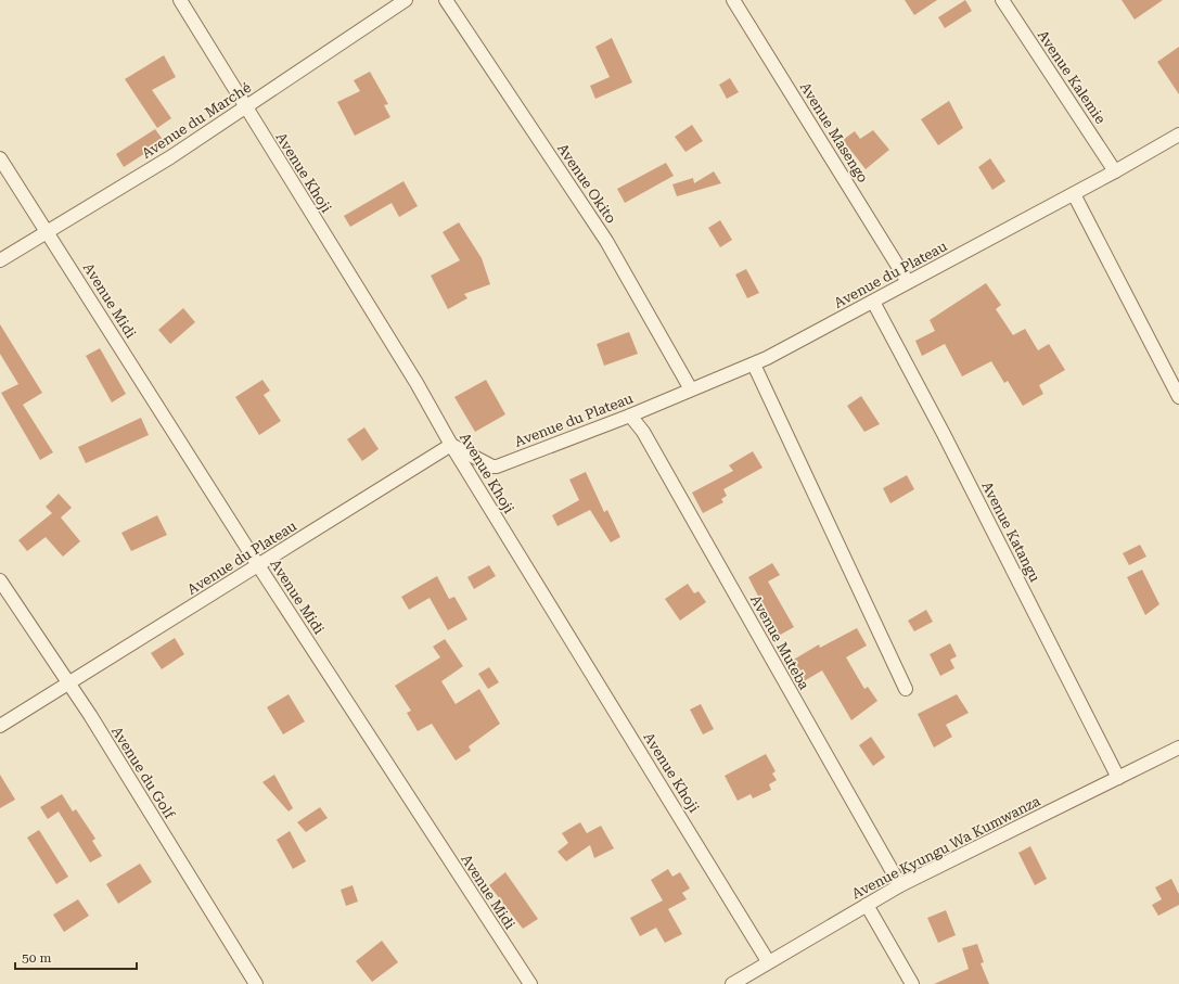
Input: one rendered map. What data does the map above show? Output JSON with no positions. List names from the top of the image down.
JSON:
{
  "streets": {
    "street": [
      "Avenue Kalemie",
      "Avenue du Marché",
      "Avenue Masengo",
      "Avenue Khoji",
      "Avenue Okito",
      "Avenue du Plateau",
      "Avenue Midi",
      "Avenue Katangu",
      "Avenue Muteba",
      "Avenue du Golf",
      "Avenue Kyungu Wa Kumwanza"
    ]
  },
  "crossings": [
    ["Avenue Kalemie", "Avenue du Plateau"],
    ["Avenue du Marché", "Avenue Khoji"],
    ["Avenue du Marché", "Avenue Midi"],
    ["Avenue Masengo", "Avenue du Plateau"],
    ["Avenue Khoji", "Avenue du Plateau"],
    ["Avenue Khoji", "Avenue Kyungu Wa Kumwanza"],
    ["Avenue Okito", "Avenue du Plateau"],
    ["Avenue du Plateau", "Avenue Midi"],
    ["Avenue du Plateau", "Avenue Katangu"],
    ["Avenue du Plateau", "Avenue Muteba"],
    ["Avenue du Plateau", "Avenue du Golf"],
    ["Avenue Katangu", "Avenue Kyungu Wa Kumwanza"],
    ["Avenue Muteba", "Avenue Kyungu Wa Kumwanza"]
  ],
  "scale_bar": "50 m"
}
